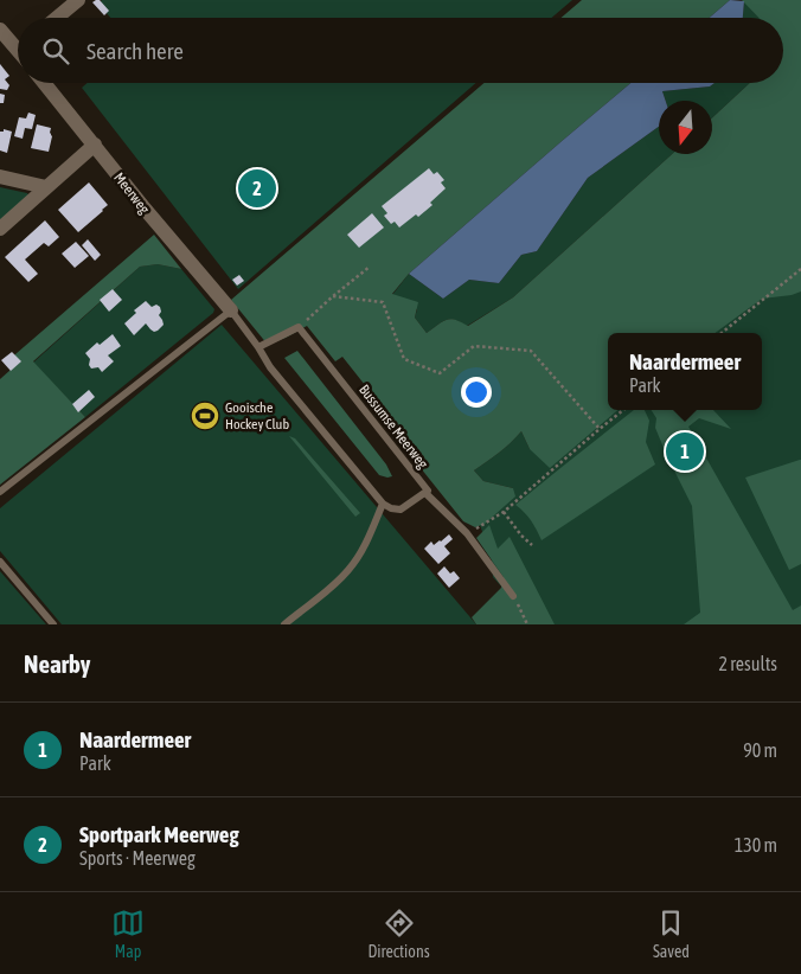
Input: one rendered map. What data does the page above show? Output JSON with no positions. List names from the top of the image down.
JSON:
{
  "streets": {
    "street": ["Meerweg"],
    "lane": ["Bussumse Meerweg"]
  },
  "places": {
    "sports": ["Gooische Hockey Club"]
  },
  "north": "bottom",
  "page": {
    "search": "Search here",
    "pins": ["2", "1"],
    "popup": ["Naardermeer", "Park"],
    "heading": ["Nearby", "2 results"],
    "list": [
      {
        "mark": "1",
        "name": "Naardermeer",
        "note": "Park",
        "value": "90 m"
      },
      {
        "mark": "2",
        "name": "Sportpark Meerweg",
        "note": "Sports · Meerweg",
        "value": "130 m"
      }
    ],
    "nav": ["Map", "Directions", "Saved"]
  }
}
